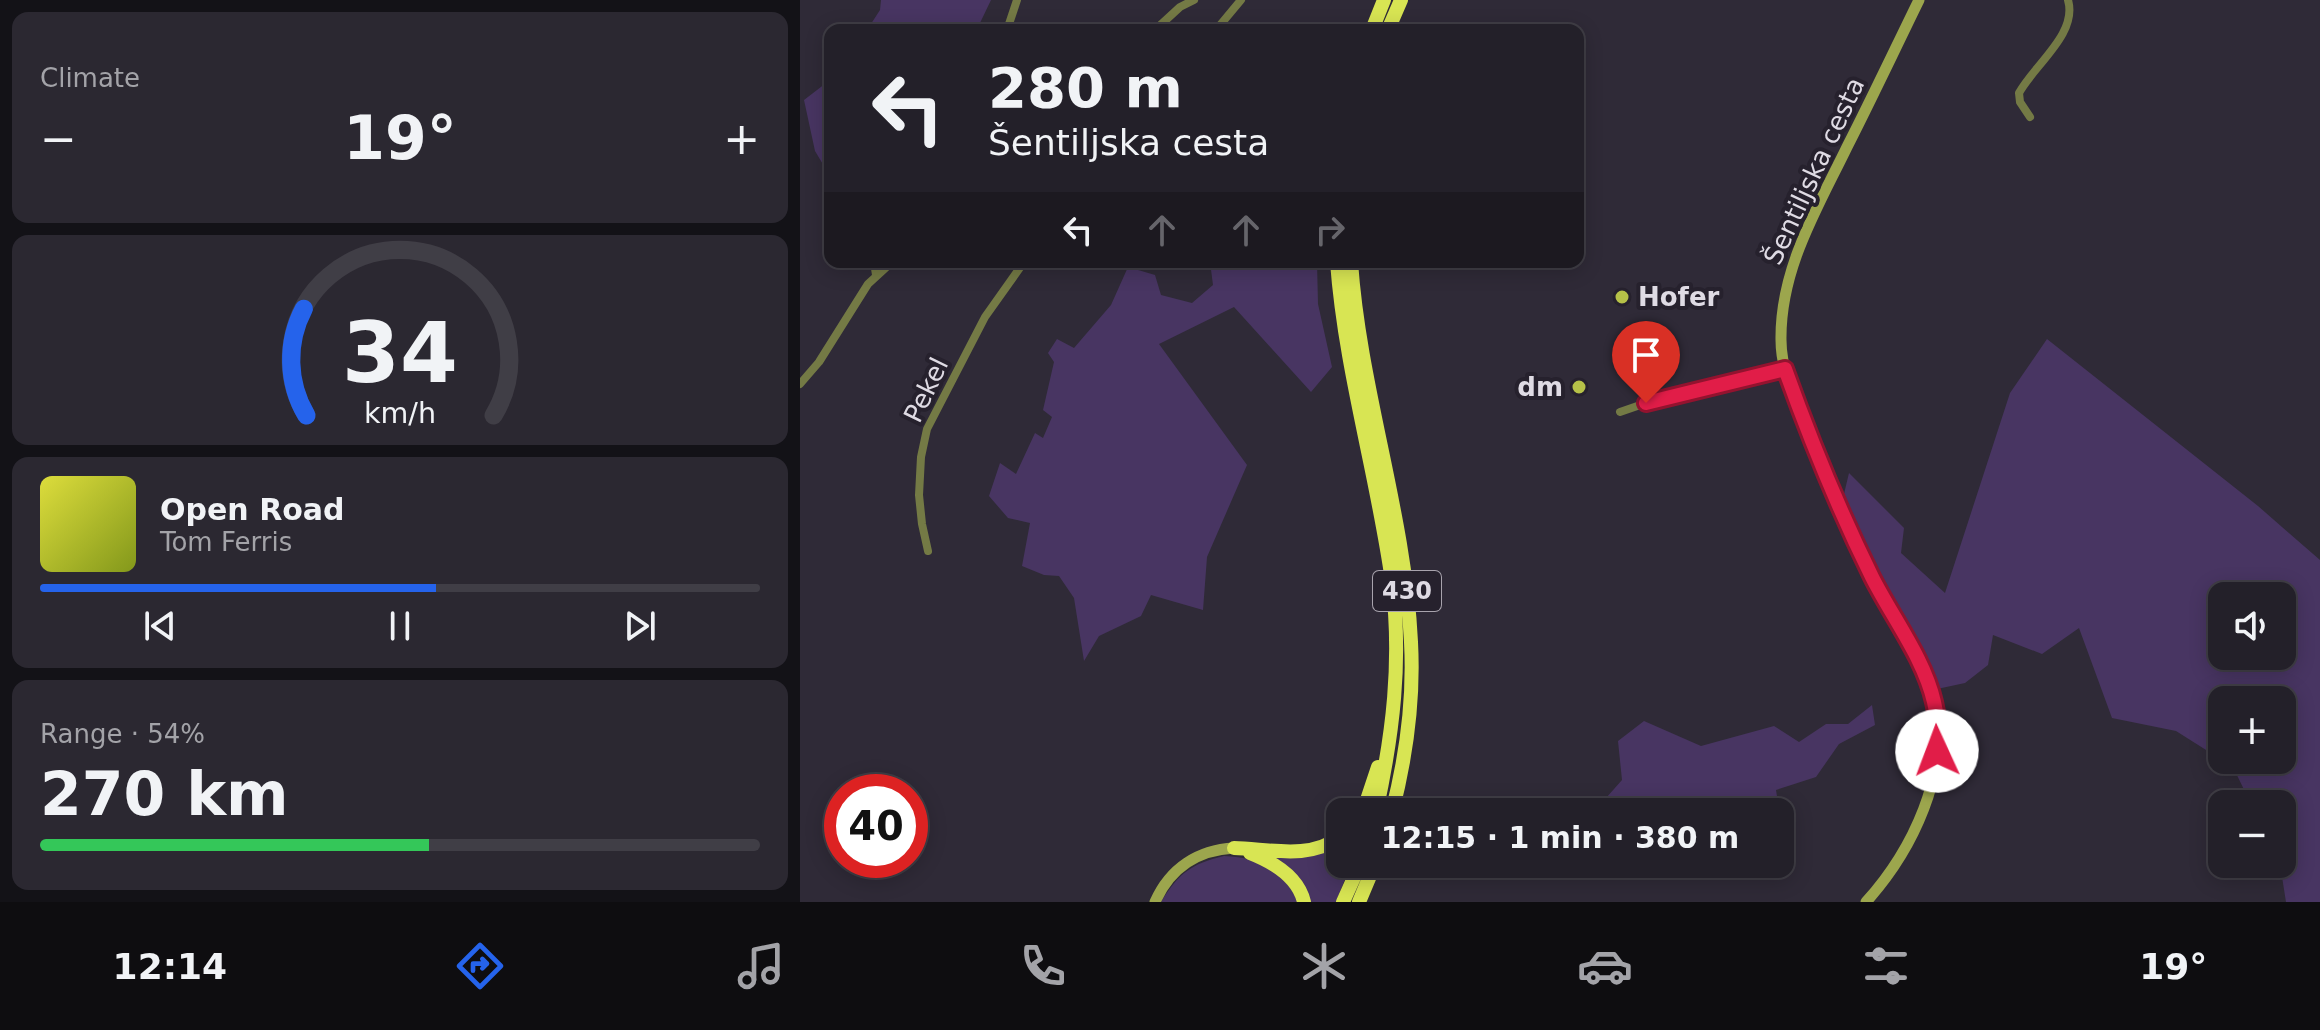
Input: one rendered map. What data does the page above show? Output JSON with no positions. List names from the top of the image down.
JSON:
{
  "streets": {
    "highway": ["430"],
    "street": ["Šentiljska cesta", "Pekel"]
  },
  "places": ["Hofer", "dm"],
  "page": {
    "tile": [
      "Climate",
      ["Range · 54%", "270 km"]
    ],
    "turn": ["280 m", "Šentiljska cesta"],
    "heat": ["−", "19°", "+"],
    "song": ["Open Road", "Tom Ferris"],
    "map_buttons": ["+", "−"],
    "limit": "40",
    "trip": "12:15 · 1 min · 380 m",
    "tabs": ["12:14", "19°"],
    "gauge": ["34", "km/h"]
  }
}
